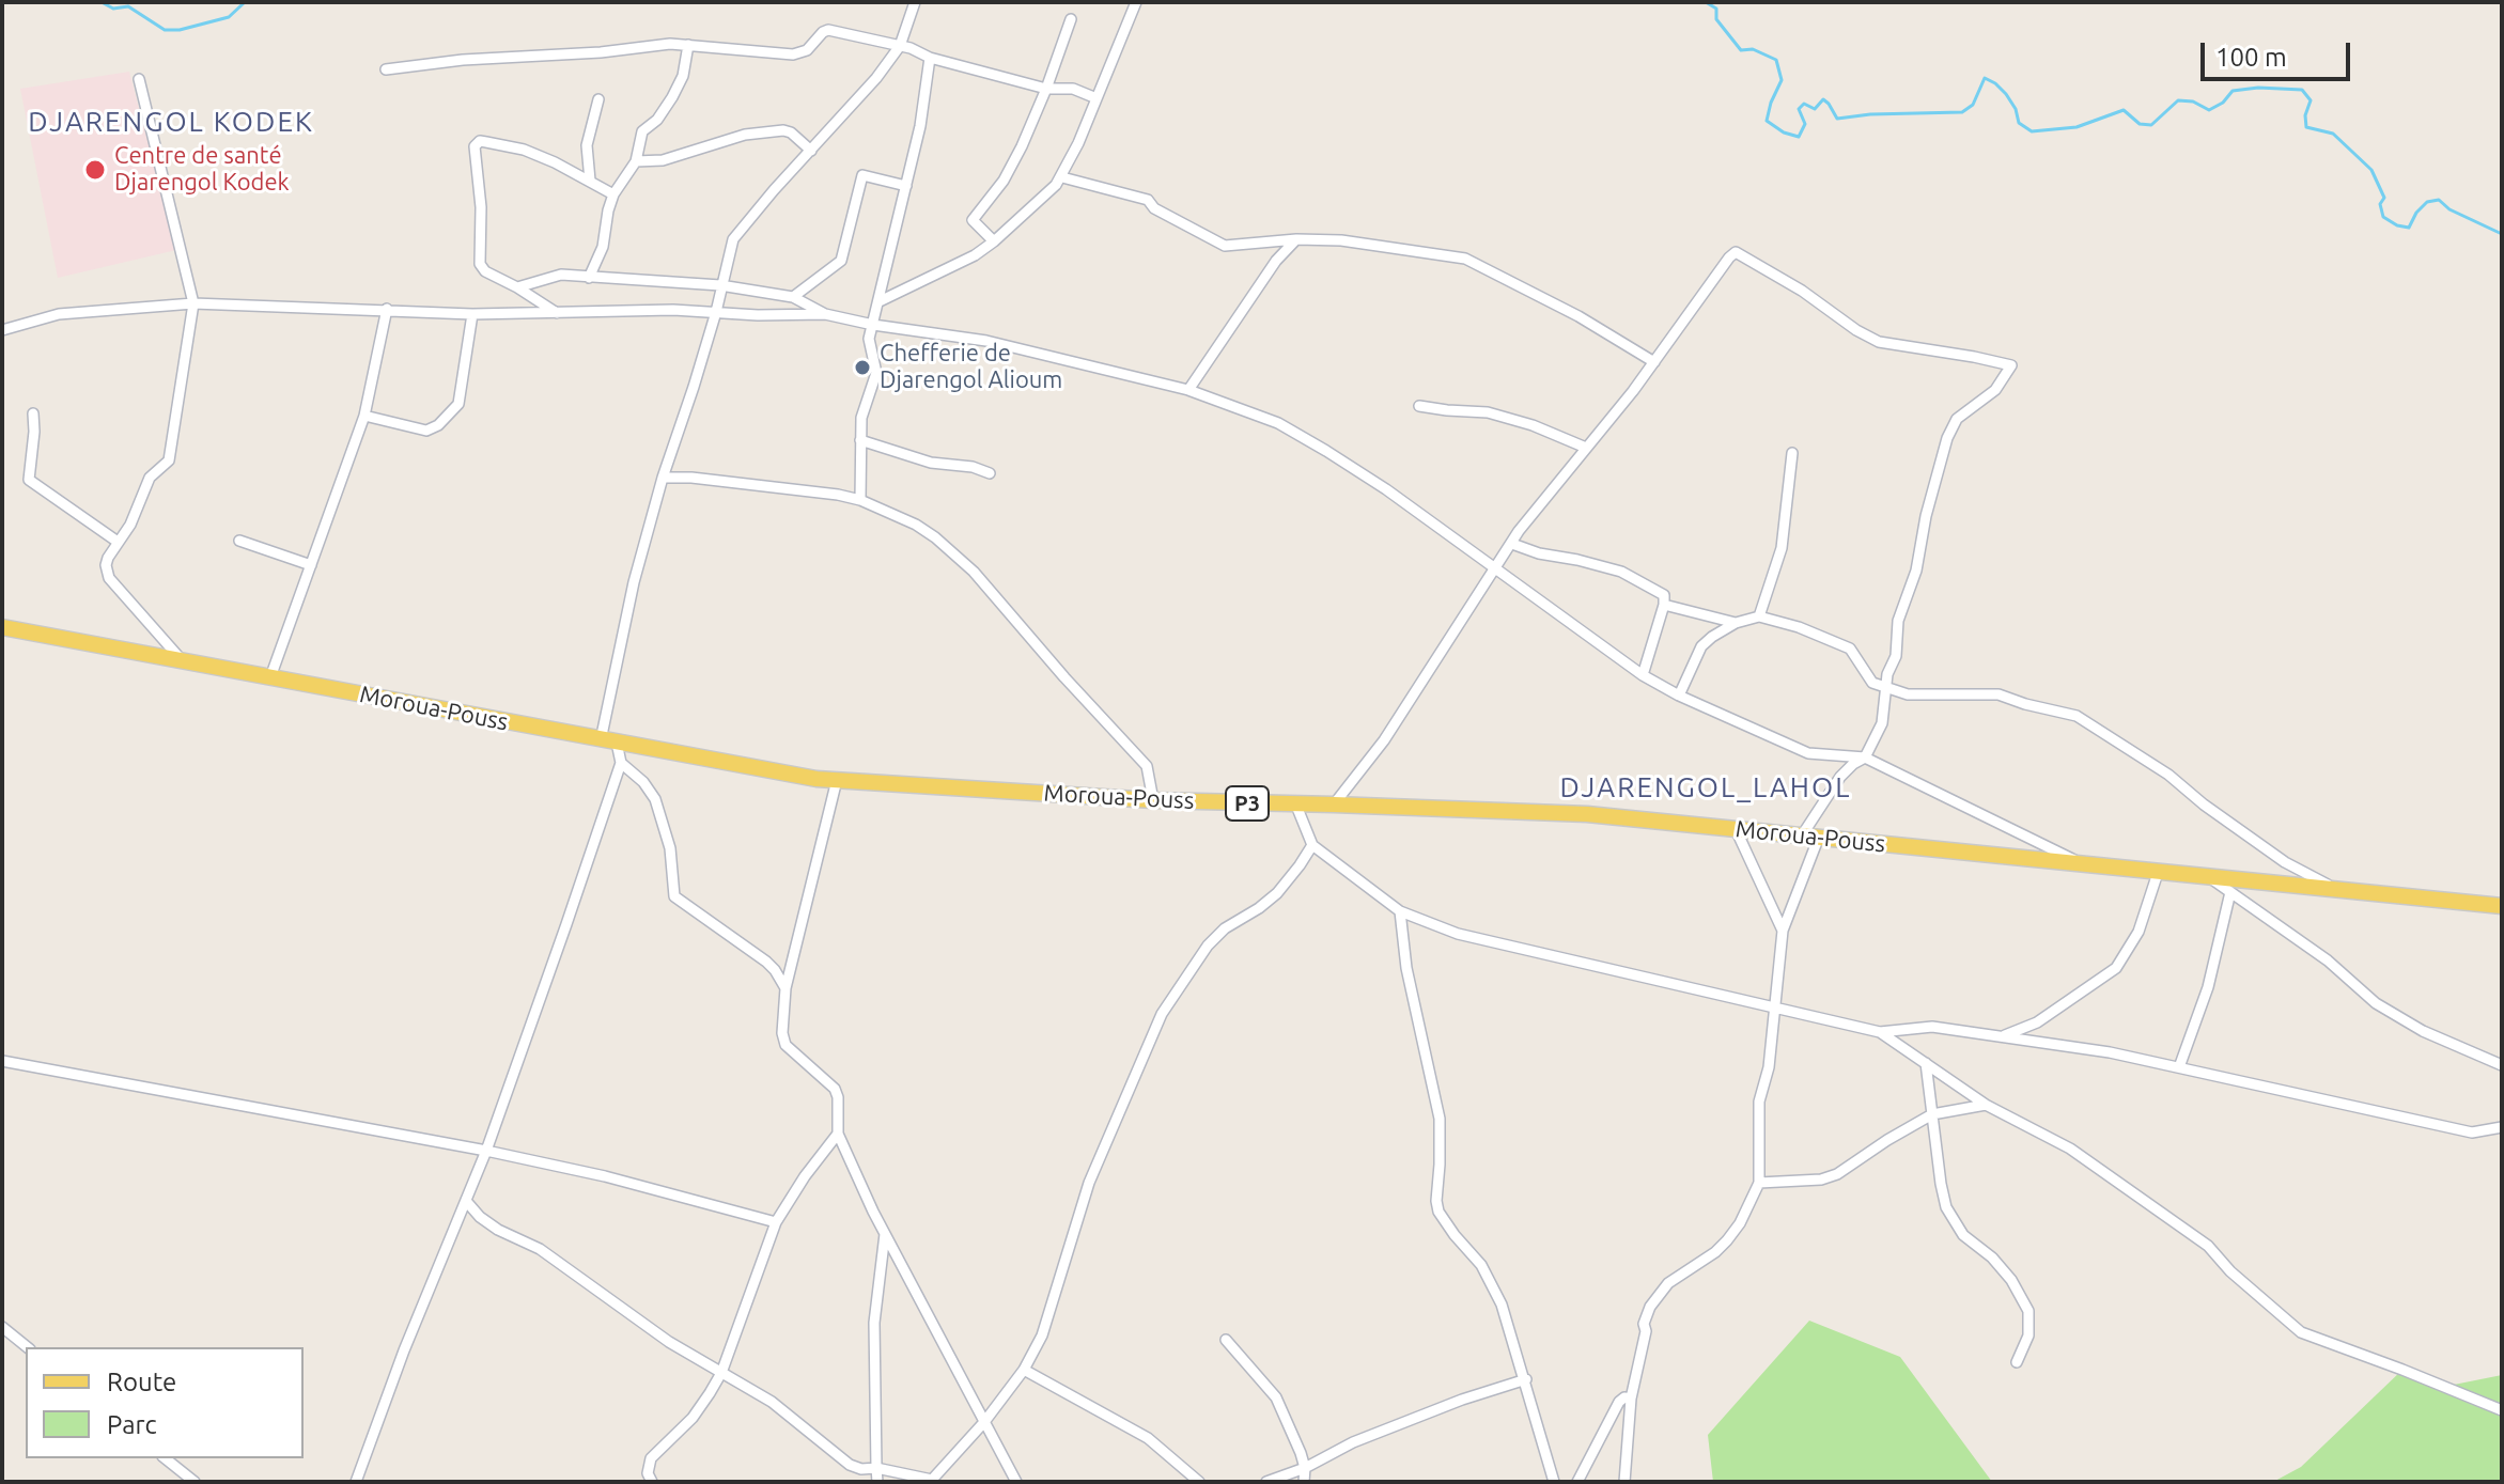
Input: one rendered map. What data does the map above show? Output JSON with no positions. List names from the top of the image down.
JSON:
{
  "streets": {
    "main road": ["Moroua-Pouss", "P3"]
  },
  "districts": ["DJARENGOL KODEK", "DJARENGOL_LAHOL"],
  "places": ["Centre de santé Djarengol Kodek", "Chefferie de Djarengol Alioum"],
  "legend": ["Route", "Parc"],
  "scale_bar": "100 m"
}
